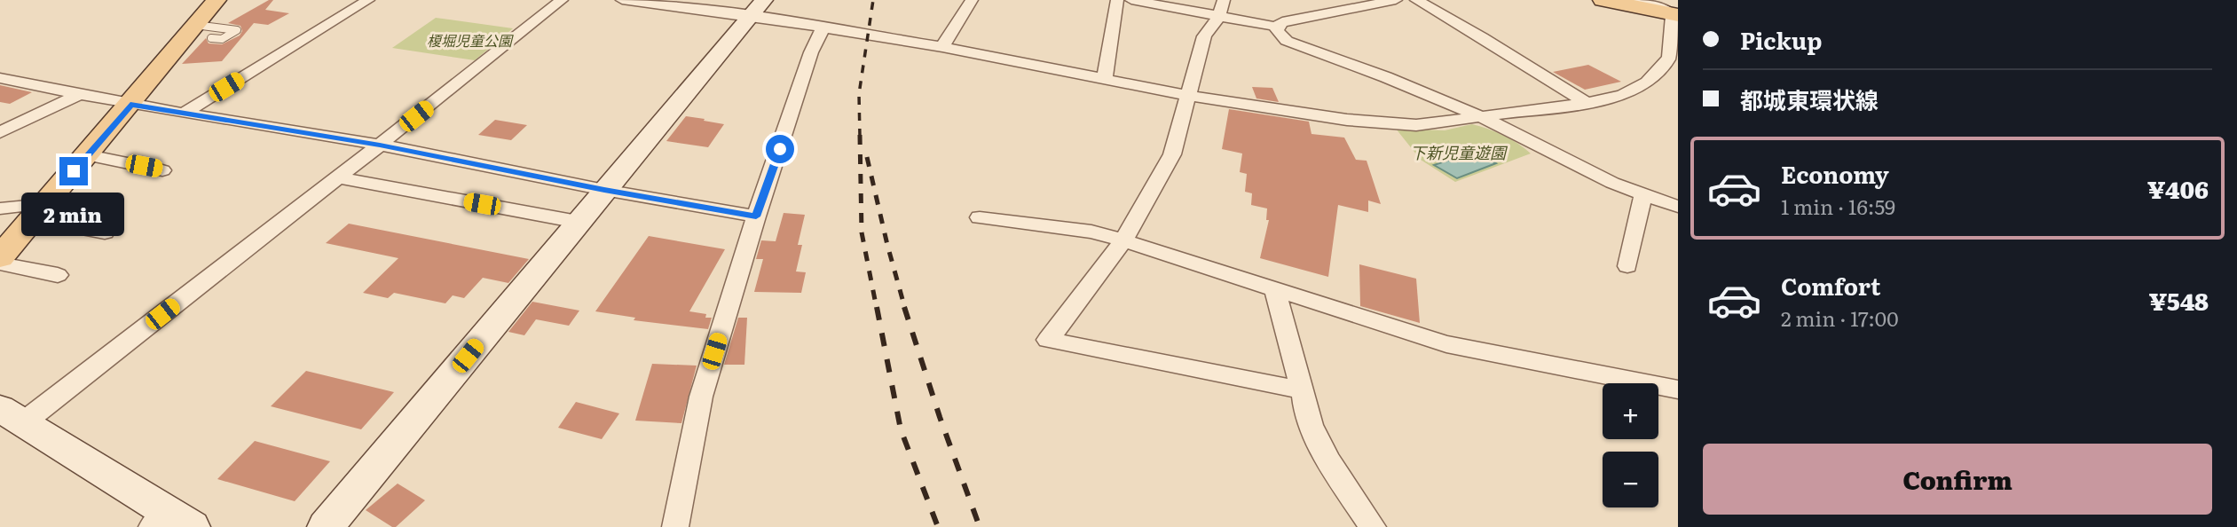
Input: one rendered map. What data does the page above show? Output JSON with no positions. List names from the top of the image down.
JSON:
{
  "parks": ["榎堀児童公園", "下新児童遊園"],
  "page": {
    "banner": ["Pickup", "都城東環状線"],
    "list": [
      {
        "name": "Economy",
        "note": "1 min · 16:59",
        "value": "¥406"
      },
      {
        "name": "Comfort",
        "note": "2 min · 17:00",
        "value": "¥548"
      }
    ],
    "bubble": "2 min",
    "map_buttons": ["+", "−"],
    "buttons": "Confirm"
  }
}
